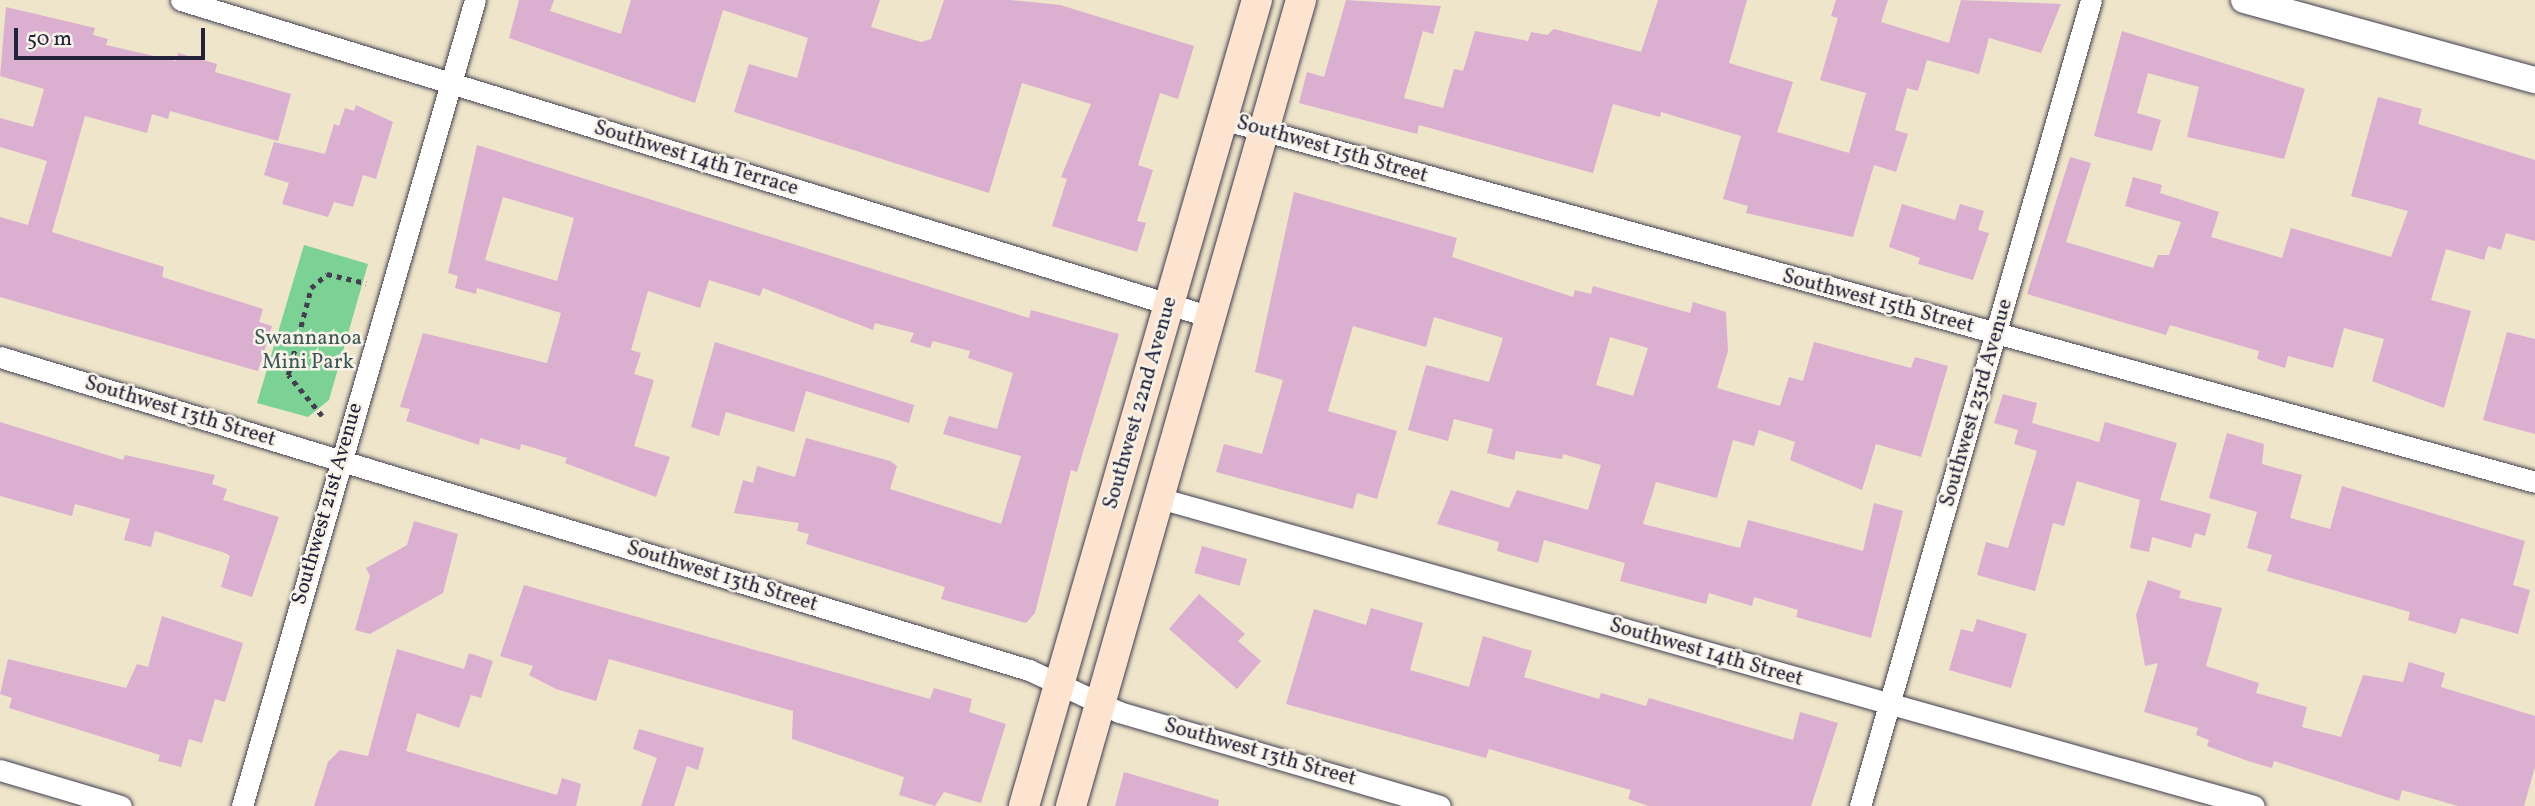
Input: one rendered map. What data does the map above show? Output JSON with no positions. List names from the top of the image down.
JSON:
{
  "streets": {
    "main road": ["Southwest 22nd Avenue"],
    "street": [
      "Southwest 15th Street",
      "Southwest 14th Terrace",
      "Southwest 23rd Avenue",
      "Southwest 13th Street",
      "Southwest 21st Avenue",
      "Southwest 14th Street"
    ]
  },
  "crossings": [
    ["Southwest 15th Street", "Southwest 22nd Avenue"],
    ["Southwest 15th Street", "Southwest 23rd Avenue"],
    ["Southwest 14th Terrace", "Southwest 22nd Avenue"],
    ["Southwest 14th Terrace", "Southwest 21st Avenue"],
    ["Southwest 22nd Avenue", "Southwest 13th Street"],
    ["Southwest 22nd Avenue", "Southwest 14th Street"],
    ["Southwest 23rd Avenue", "Southwest 14th Street"],
    ["Southwest 13th Street", "Southwest 21st Avenue"]
  ],
  "parks": ["Swannanoa Mini Park"],
  "scale_bar": "50 m"
}
